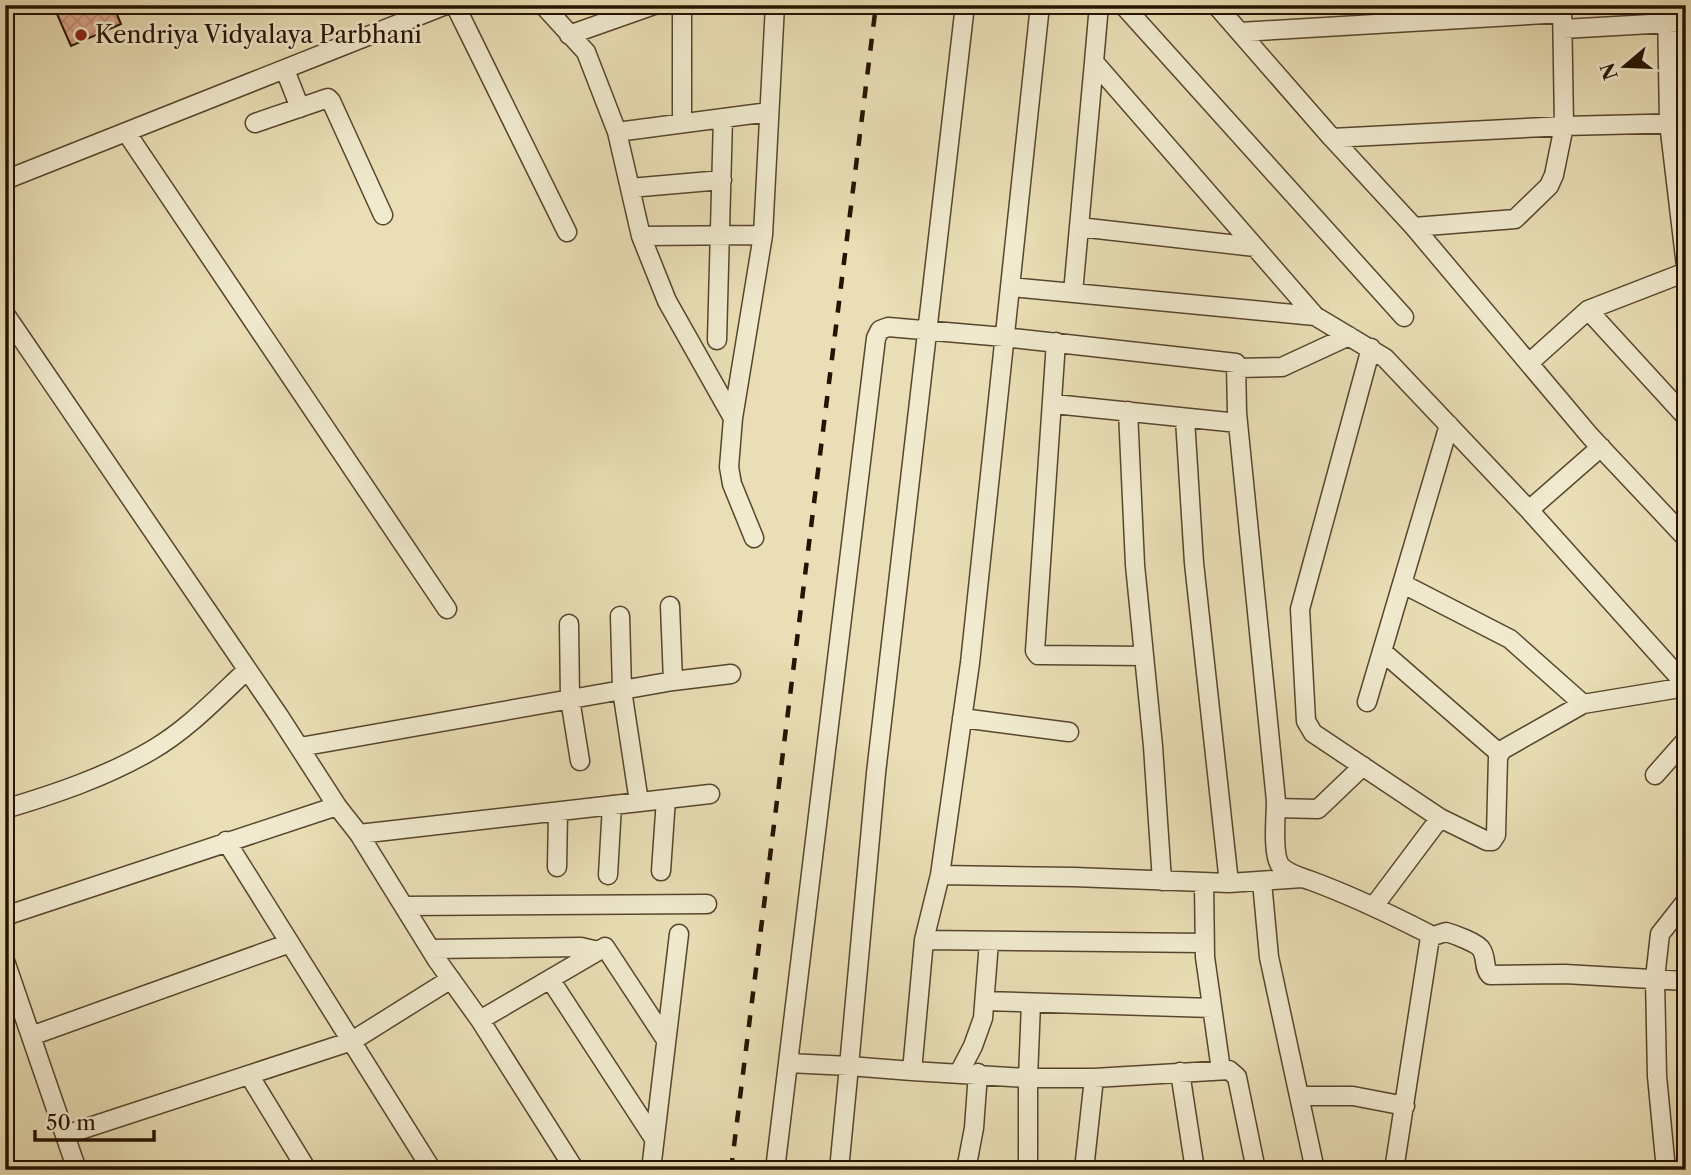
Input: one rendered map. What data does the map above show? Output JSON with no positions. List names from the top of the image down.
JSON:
{
  "places": ["Kendriya Vidyalaya Parbhani"],
  "scale_bar": "50 m",
  "north": "left"
}
